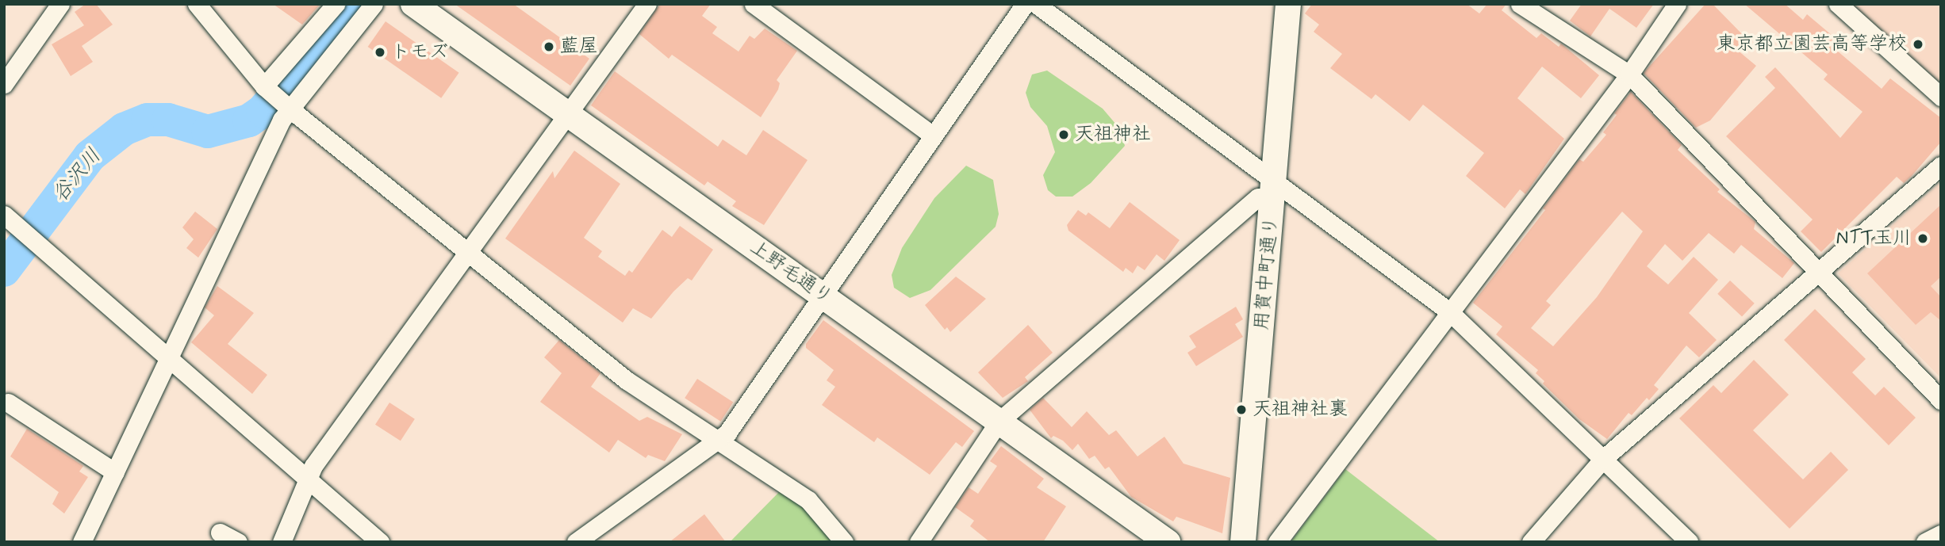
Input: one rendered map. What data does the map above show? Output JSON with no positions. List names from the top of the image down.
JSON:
{
  "streets": {
    "street": ["上野毛通り", "用賀中町通り"]
  },
  "water": ["谷沢川"],
  "places": [
    "東京都立園芸高等学校",
    "藍屋",
    "トモズ",
    "天祖神社",
    "NTT玉川",
    "天祖神社裏"
  ]
}
